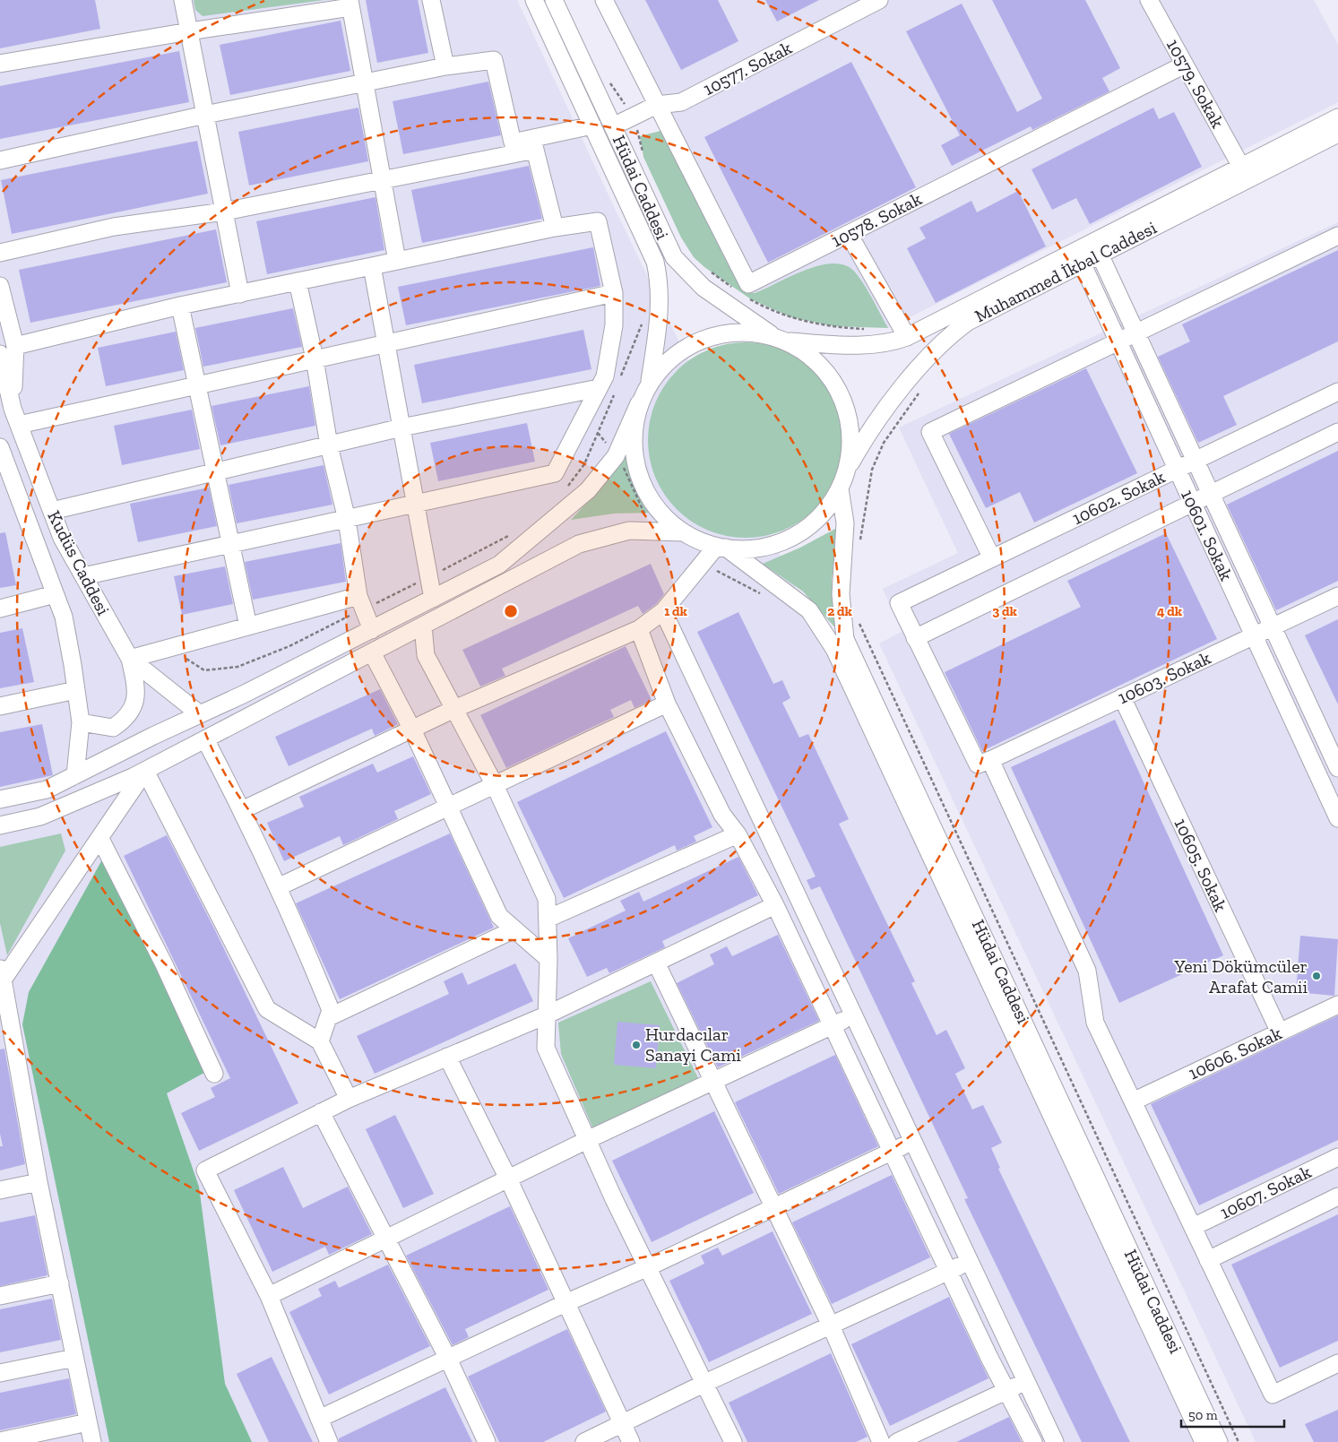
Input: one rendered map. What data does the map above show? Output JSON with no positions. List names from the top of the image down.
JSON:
{
  "streets": {
    "street": [
      "10577. Sokak",
      "10579. Sokak",
      "Hüdai Caddesi",
      "10578. Sokak",
      "Muhammed İkbal Caddesi",
      "10602. Sokak",
      "10601. Sokak",
      "Kudüs Caddesi",
      "10603. Sokak",
      "10605. Sokak",
      "10606. Sokak",
      "10607. Sokak"
    ]
  },
  "crossings": [
    ["10577. Sokak", "Hüdai Caddesi"],
    ["10577. Sokak", "10578. Sokak"],
    ["10579. Sokak", "10578. Sokak"],
    ["10579. Sokak", "Muhammed İkbal Caddesi"],
    ["Hüdai Caddesi", "Muhammed İkbal Caddesi"],
    ["Muhammed İkbal Caddesi", "10601. Sokak"],
    ["10602. Sokak", "10601. Sokak"],
    ["10601. Sokak", "10603. Sokak"],
    ["10603. Sokak", "10605. Sokak"],
    ["10605. Sokak", "10606. Sokak"]
  ],
  "places": ["Yeni Dökümcüler Arafat Camii", "Hurdacılar Sanayi Cami"],
  "scale_bar": "50 m",
  "rings": [
    "1 dk",
    "2 dk",
    "3 dk",
    "4 dk"
  ]
}
